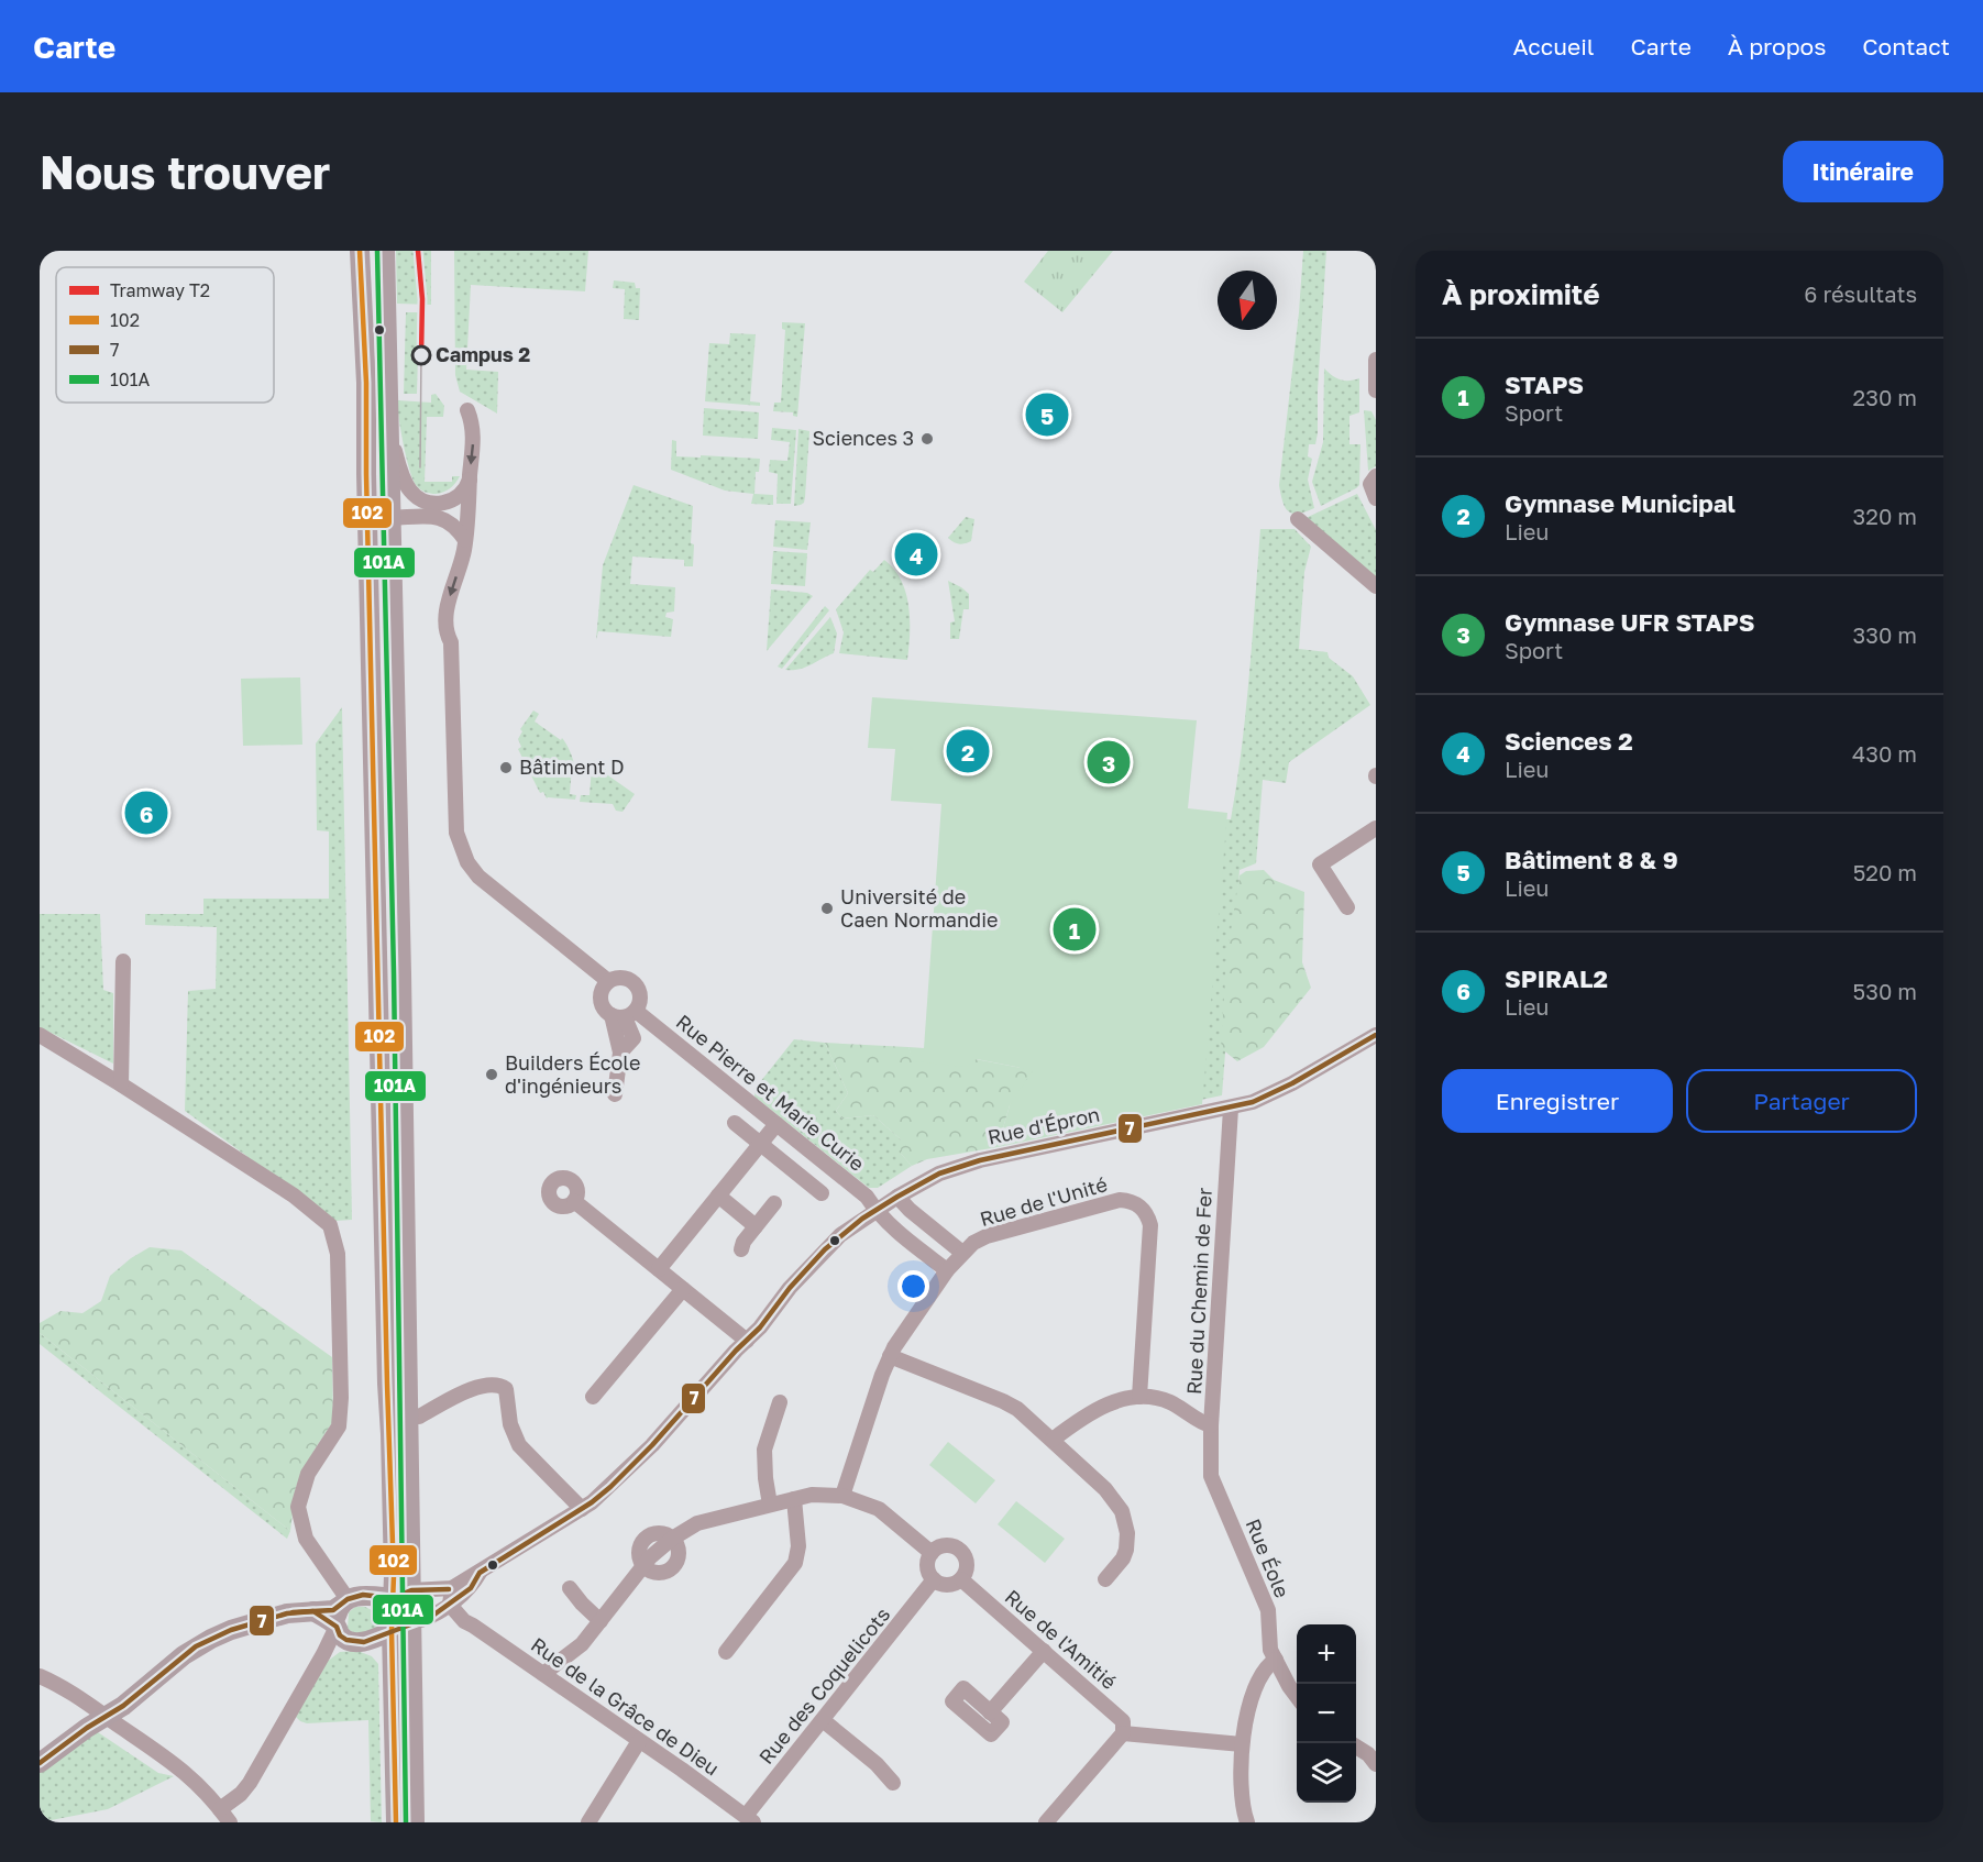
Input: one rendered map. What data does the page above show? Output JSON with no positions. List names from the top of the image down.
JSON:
{
  "streets": {
    "street": [
      "Rue Pierre et Marie Curie",
      "Rue d'Épron",
      "Rue de l'Unité",
      "Rue du Chemin de Fer",
      "Rue Éole",
      "Rue de l'Amitié",
      "Rue des Coquelicots",
      "Rue de la Grâce de Dieu"
    ]
  },
  "crossings": [
    ["Rue Pierre et Marie Curie", "Rue d'Épron"],
    ["Rue Pierre et Marie Curie", "Rue de l'Unité"],
    ["Rue d'Épron", "Rue du Chemin de Fer"],
    ["Rue du Chemin de Fer", "Rue Éole"],
    ["Rue de l'Amitié", "Rue des Coquelicots"],
    ["Rue des Coquelicots", "Rue de la Grâce de Dieu"]
  ],
  "places": [
    "Campus 2",
    "Sciences 3",
    "Bâtiment D",
    "Université de Caen Normandie",
    "Builders École d'ingénieurs"
  ],
  "lines": [
    "tram line T2",
    "transit line 102",
    "transit line 101A",
    "transit line 7"
  ],
  "legend": [
    "Tramway T2",
    "102",
    "7",
    "101A"
  ],
  "north": "bottom",
  "page": {
    "header": "Carte",
    "nav": [
      "Accueil",
      "Carte",
      "À propos",
      "Contact"
    ],
    "buttons": [
      "Itinéraire",
      ["Enregistrer", "Partager"]
    ],
    "title": "Nous trouver",
    "heading": ["À proximité", "6 résultats"],
    "list": [
      {
        "mark": "1",
        "name": "STAPS",
        "note": "Sport",
        "value": "230 m"
      },
      {
        "mark": "2",
        "name": "Gymnase Municipal",
        "note": "Lieu",
        "value": "320 m"
      },
      {
        "mark": "3",
        "name": "Gymnase UFR STAPS",
        "note": "Sport",
        "value": "330 m"
      },
      {
        "mark": "4",
        "name": "Sciences 2",
        "note": "Lieu",
        "value": "430 m"
      },
      {
        "mark": "5",
        "name": "Bâtiment 8 & 9",
        "note": "Lieu",
        "value": "520 m"
      },
      {
        "mark": "6",
        "name": "SPIRAL2",
        "note": "Lieu",
        "value": "530 m"
      }
    ],
    "pins": [
      "5",
      "4",
      "2",
      "3",
      "6",
      "1"
    ],
    "map_buttons": ["+", "−"]
  }
}
